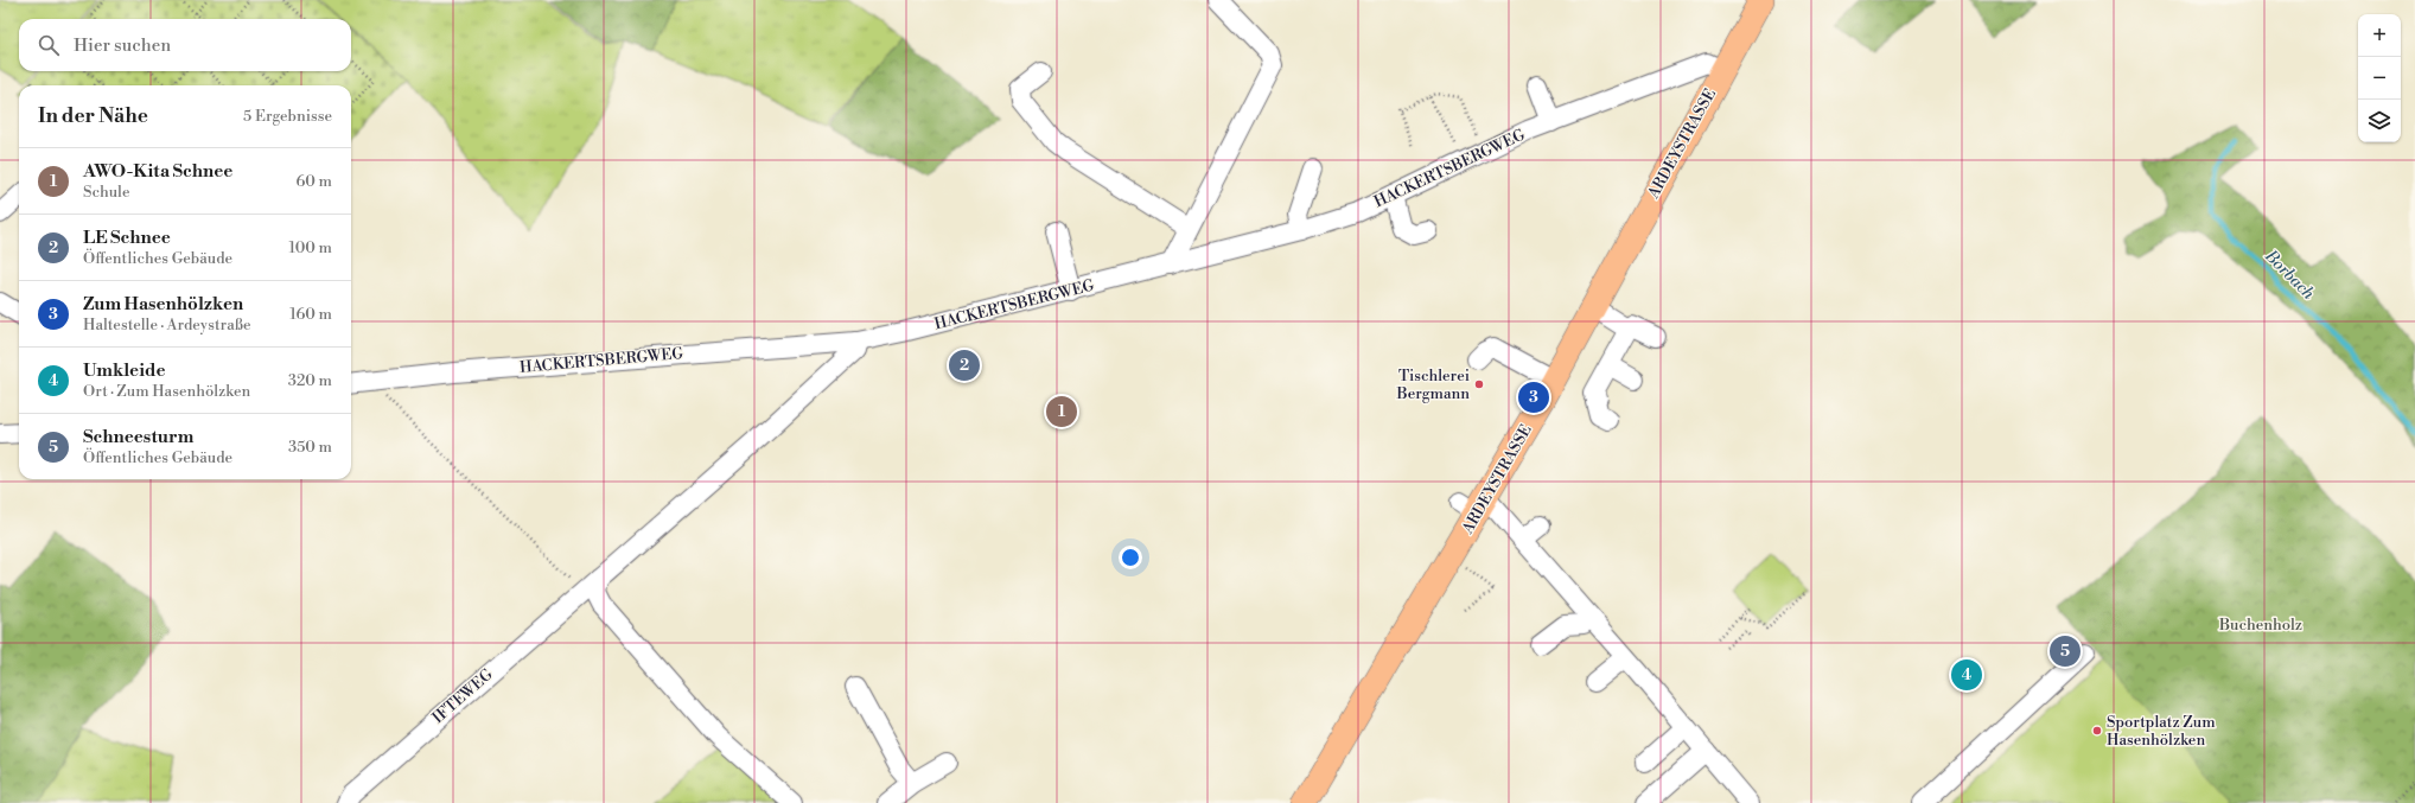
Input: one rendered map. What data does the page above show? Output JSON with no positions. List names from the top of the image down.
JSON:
{
  "streets": {
    "main road": ["ARDEYSTRASSE"],
    "street": ["HACKERTSBERGWEG", "IFTEWEG"]
  },
  "crossings": [
    ["ARDEYSTRASSE", "HACKERTSBERGWEG"]
  ],
  "water": ["Borbach"],
  "parks": ["Buchenholz"],
  "places": ["Tischlerei Bergmann", "Sportplatz Zum Hasenhölzken"],
  "page": {
    "map_buttons": ["+", "−"],
    "search": "Hier suchen",
    "heading": ["In der Nähe", "5 Ergebnisse"],
    "list": [
      {
        "mark": "1",
        "name": "AWO-Kita Schnee",
        "note": "Schule",
        "value": "60 m"
      },
      {
        "mark": "2",
        "name": "LE Schnee",
        "note": "Öffentliches Gebäude",
        "value": "100 m"
      },
      {
        "mark": "3",
        "name": "Zum Hasenhölzken",
        "note": "Haltestelle · Ardeystraße",
        "value": "160 m"
      },
      {
        "mark": "4",
        "name": "Umkleide",
        "note": "Ort · Zum Hasenhölzken",
        "value": "320 m"
      },
      {
        "mark": "5",
        "name": "Schneesturm",
        "note": "Öffentliches Gebäude",
        "value": "350 m"
      }
    ],
    "pins": [
      "2",
      "3",
      "1",
      "5",
      "4"
    ]
  }
}
